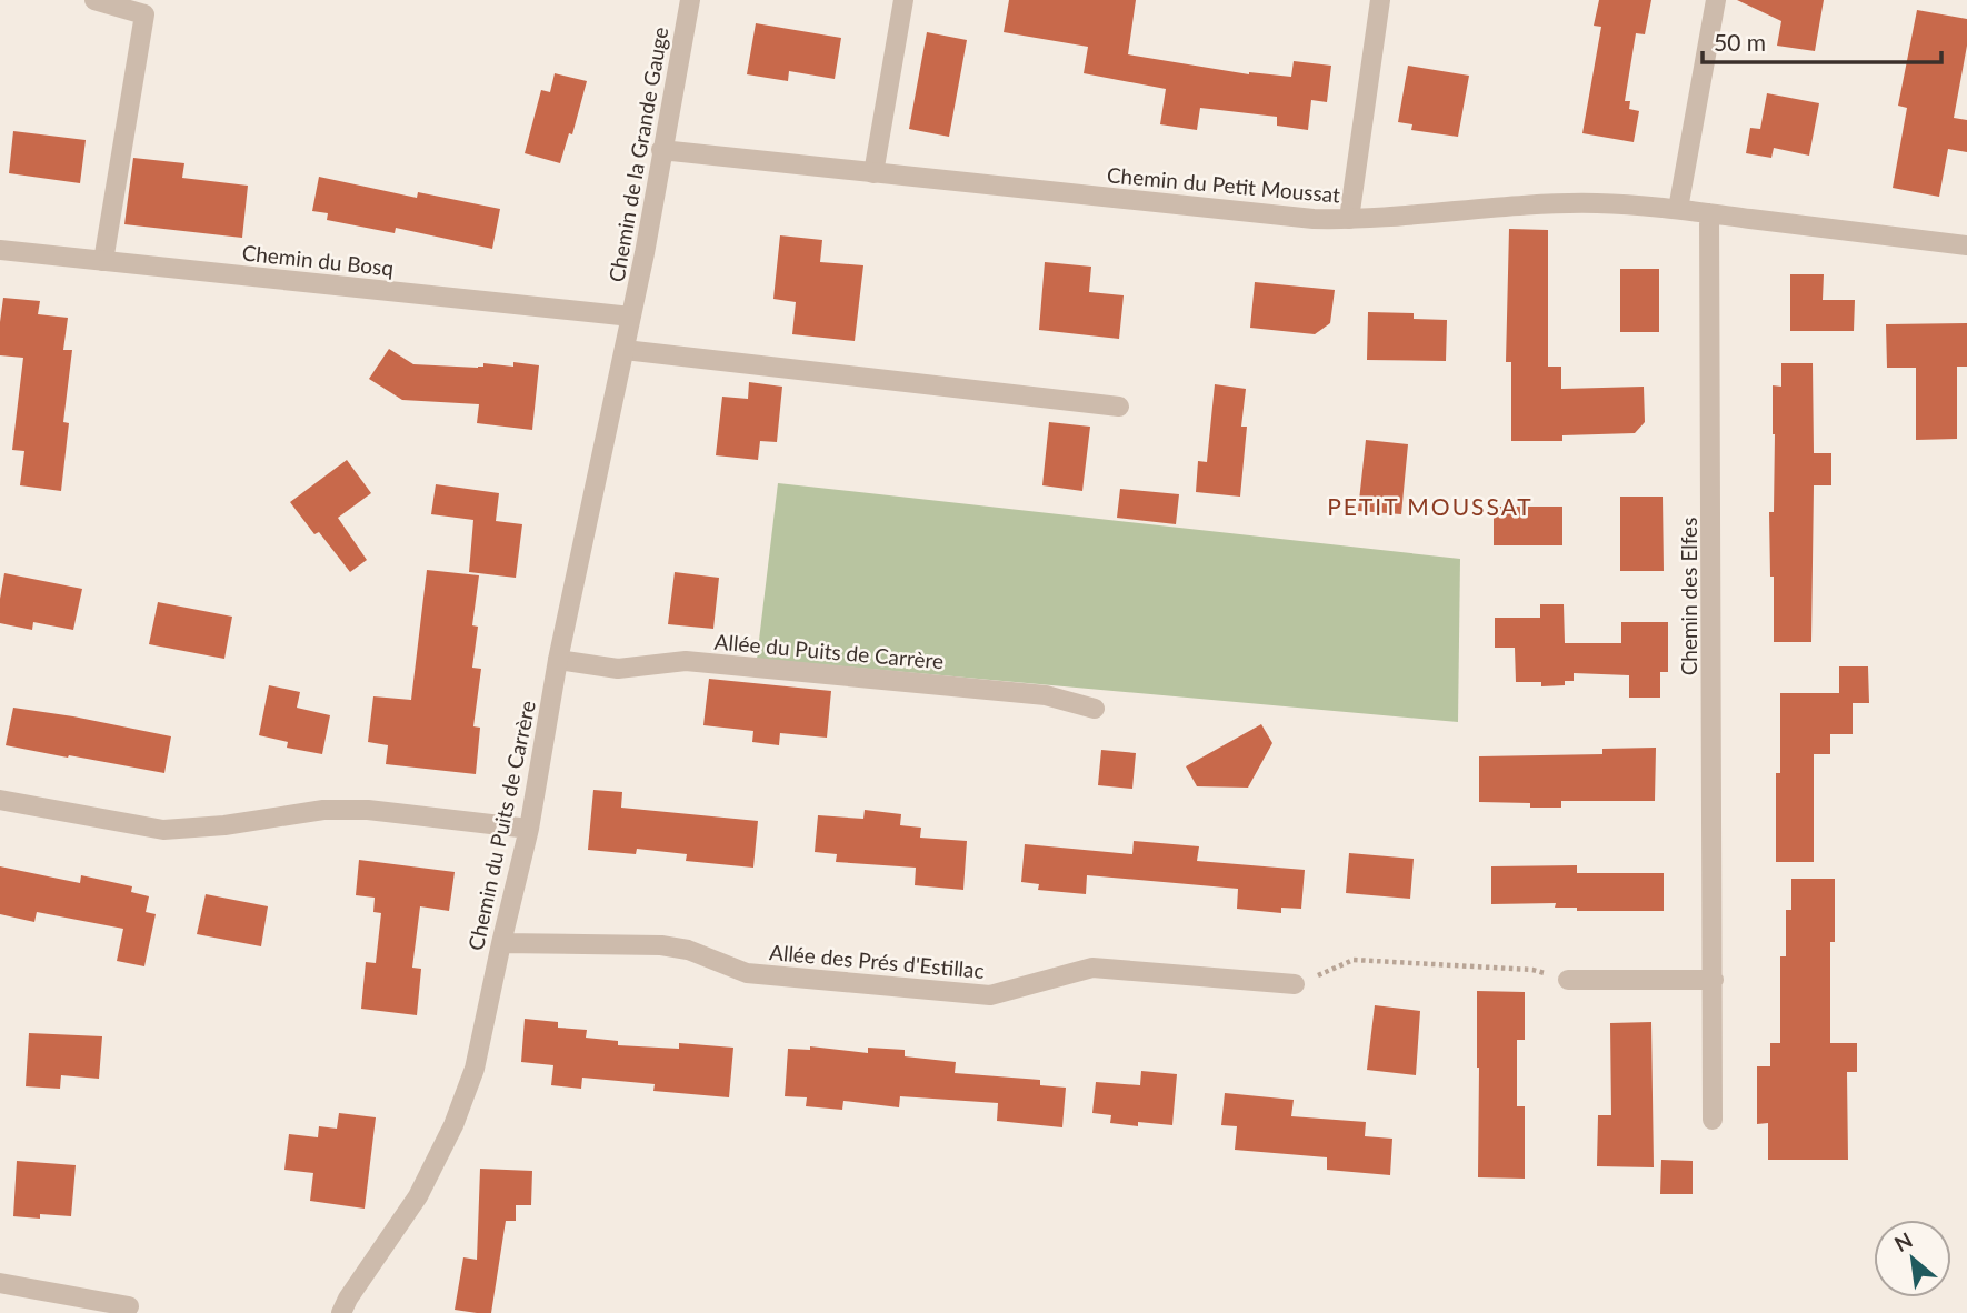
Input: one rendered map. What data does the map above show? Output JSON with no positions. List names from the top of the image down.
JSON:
{
  "streets": {
    "street": [
      "Chemin de la Grande Gauge",
      "Chemin du Petit Moussat",
      "Chemin du Bosq",
      "Chemin des Elfes",
      "Allée du Puits de Carrère",
      "Chemin du Puits de Carrère",
      "Allée des Prés d'Estillac"
    ]
  },
  "crossings": [
    ["Chemin de la Grande Gauge", "Chemin du Petit Moussat"],
    ["Chemin de la Grande Gauge", "Chemin du Bosq"],
    ["Chemin de la Grande Gauge", "Chemin du Puits de Carrère"],
    ["Chemin du Petit Moussat", "Chemin des Elfes"],
    ["Chemin du Bosq", "Chemin du Puits de Carrère"],
    ["Allée du Puits de Carrère", "Chemin du Puits de Carrère"],
    ["Chemin du Puits de Carrère", "Allée des Prés d'Estillac"]
  ],
  "districts": ["PETIT MOUSSAT"],
  "scale_bar": "50 m",
  "north": "top left"
}
